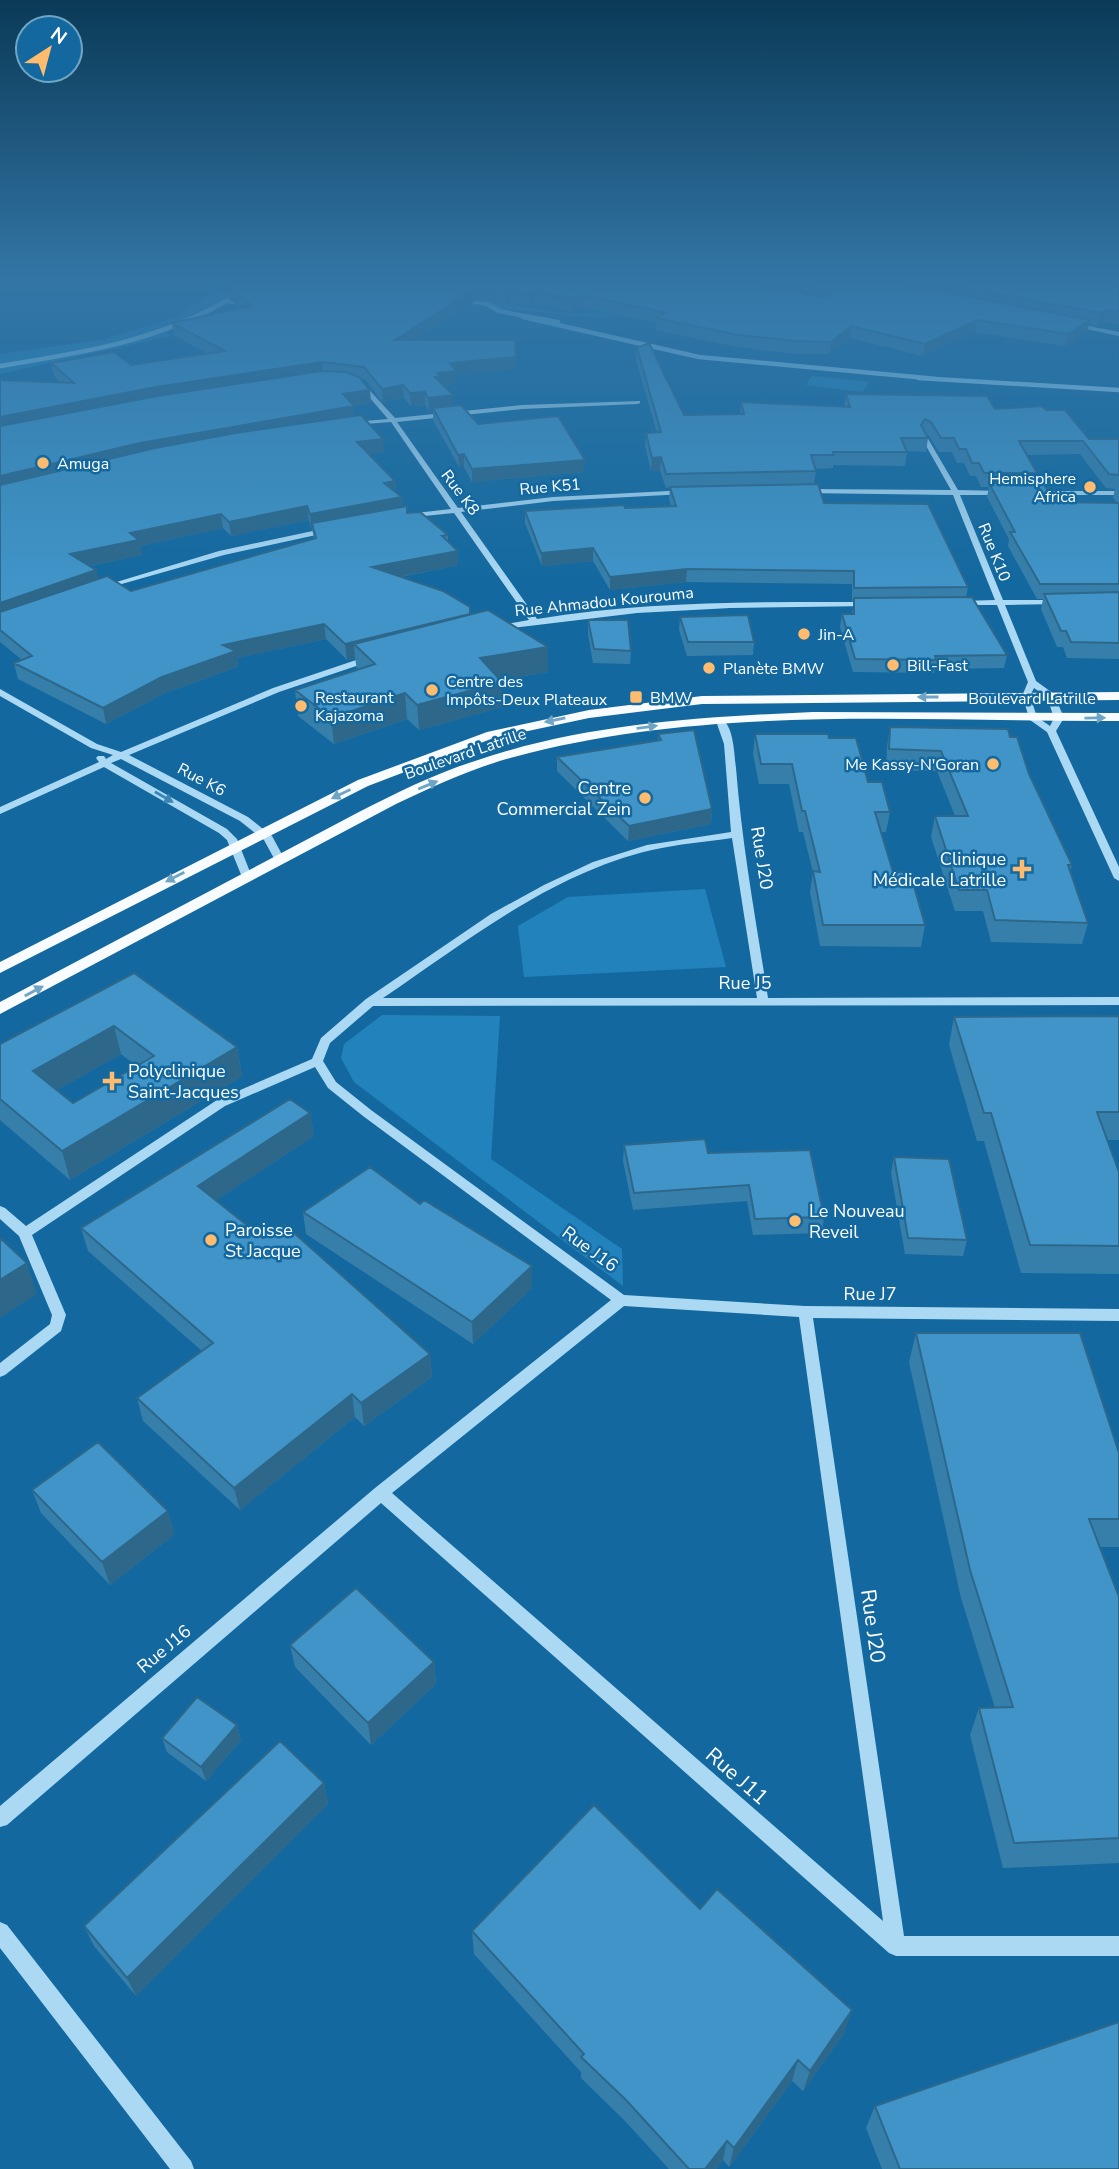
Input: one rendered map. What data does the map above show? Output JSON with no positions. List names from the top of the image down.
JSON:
{
  "streets": {
    "main road": ["Boulevard Latrille"],
    "street": [
      "Rue K51",
      "Rue K8",
      "Rue K10",
      "Rue Ahmadou Kourouma",
      "Rue K6",
      "Rue J20",
      "Rue J5",
      "Rue J16",
      "Rue J7",
      "Rue J11"
    ]
  },
  "crossings": [
    ["Rue K51", "Rue K8"],
    ["Rue K8", "Rue Ahmadou Kourouma"],
    ["Boulevard Latrille", "Rue K6"],
    ["Boulevard Latrille", "Rue J20"],
    ["Rue J20", "Rue J5"],
    ["Rue J20", "Rue J7"],
    ["Rue J20", "Rue J11"],
    ["Rue J16", "Rue J7"],
    ["Rue J16", "Rue J11"]
  ],
  "places": {
    "other": [
      "Amuga",
      "Hemisphere Africa",
      "Jin-A",
      "Bill-Fast",
      "Planète BMW",
      "Centre des Impôts-Deux Plateaux",
      "Restaurant Kajazoma",
      "Me Kassy-N'Goran",
      "Centre Commercial Zein",
      "Le Nouveau Reveil",
      "Paroisse St Jacque"
    ],
    "transit": ["BMW"],
    "health": ["Clinique Médicale Latrille", "Polyclinique Saint-Jacques"]
  },
  "north": "top right"
}
